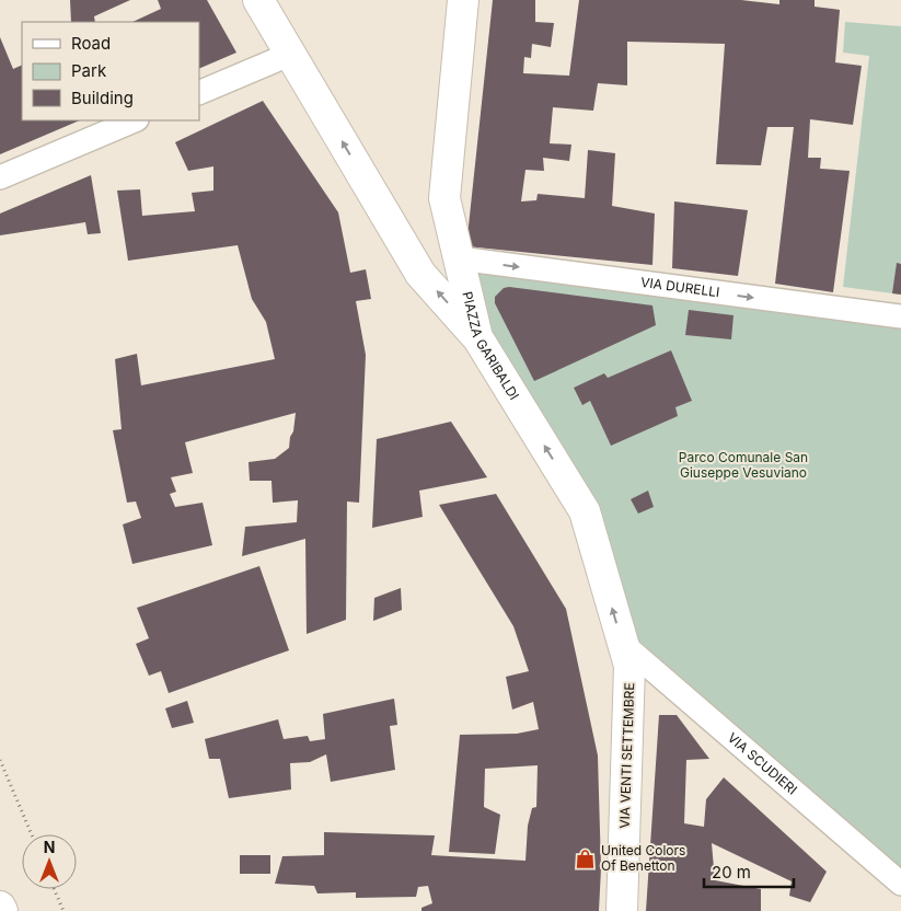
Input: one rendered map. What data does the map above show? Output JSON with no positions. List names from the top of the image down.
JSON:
{
  "streets": {
    "main road": ["PIAZZA GARIBALDI", "VIA VENTI SETTEMBRE"],
    "street": ["VIA DURELLI", "VIA SCUDIERI"]
  },
  "crossings": [
    ["VIA DURELLI", "PIAZZA GARIBALDI"],
    ["PIAZZA GARIBALDI", "VIA VENTI SETTEMBRE"],
    ["PIAZZA GARIBALDI", "VIA SCUDIERI"],
    ["VIA VENTI SETTEMBRE", "VIA SCUDIERI"]
  ],
  "one_way": ["VIA DURELLI", "PIAZZA GARIBALDI"],
  "parks": ["Parco Comunale San Giuseppe Vesuviano"],
  "places": {
    "shop": ["United Colors Of Benetton"]
  },
  "legend": ["Road", "Park", "Building"],
  "scale_bar": "20 m",
  "north": "top"
}
